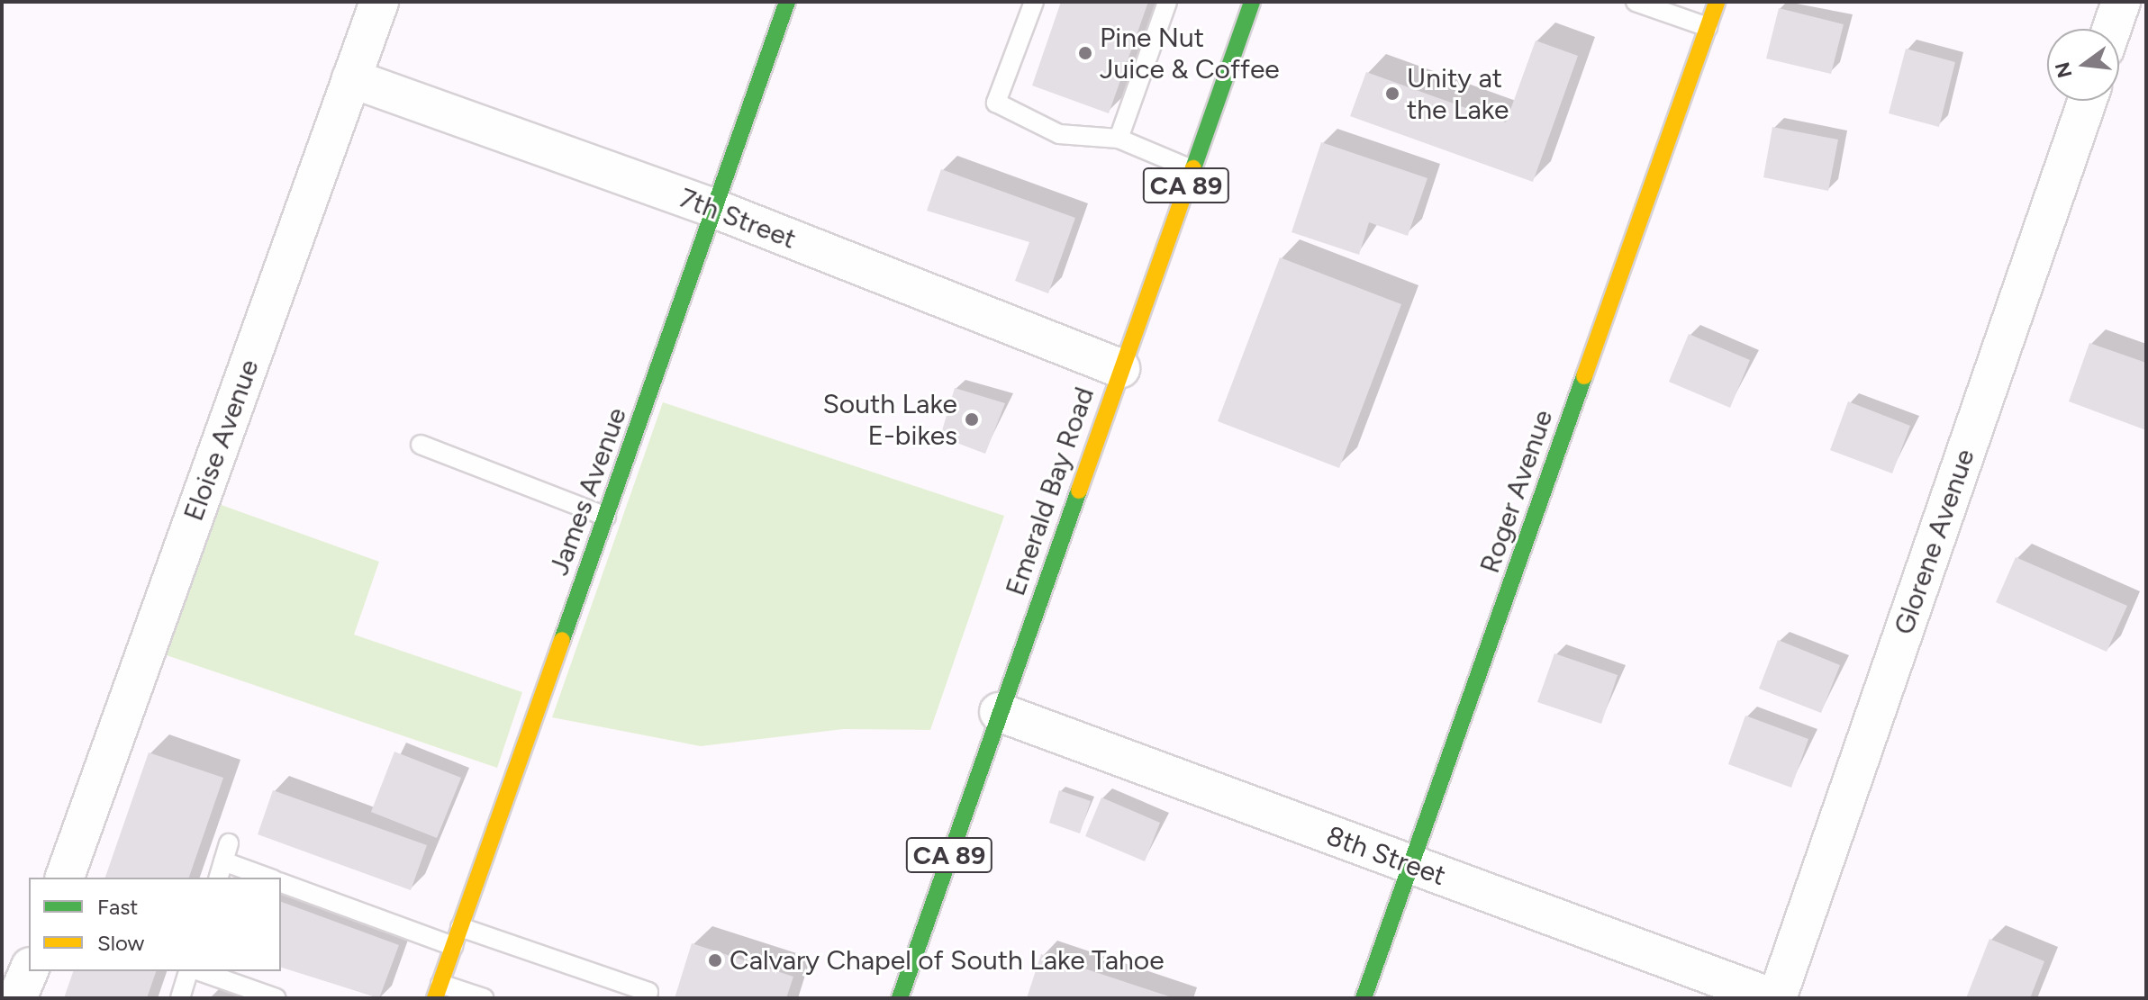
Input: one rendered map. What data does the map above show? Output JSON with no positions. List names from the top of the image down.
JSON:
{
  "streets": {
    "street": [
      "CA 89",
      "7th Street",
      "Eloise Avenue",
      "James Avenue",
      "Emerald Bay Road",
      "Roger Avenue",
      "Glorene Avenue",
      "8th Street"
    ]
  },
  "crossings": [
    ["7th Street", "Eloise Avenue"],
    ["7th Street", "James Avenue"],
    ["7th Street", "Emerald Bay Road"],
    ["Emerald Bay Road", "8th Street"],
    ["Roger Avenue", "8th Street"],
    ["Glorene Avenue", "8th Street"]
  ],
  "places": [
    "Pine Nut Juice & Coffee",
    "Unity at the Lake",
    "South Lake E-bikes",
    "Calvary Chapel of South Lake Tahoe"
  ],
  "legend": ["Fast", "Slow"],
  "north": "left"
}
